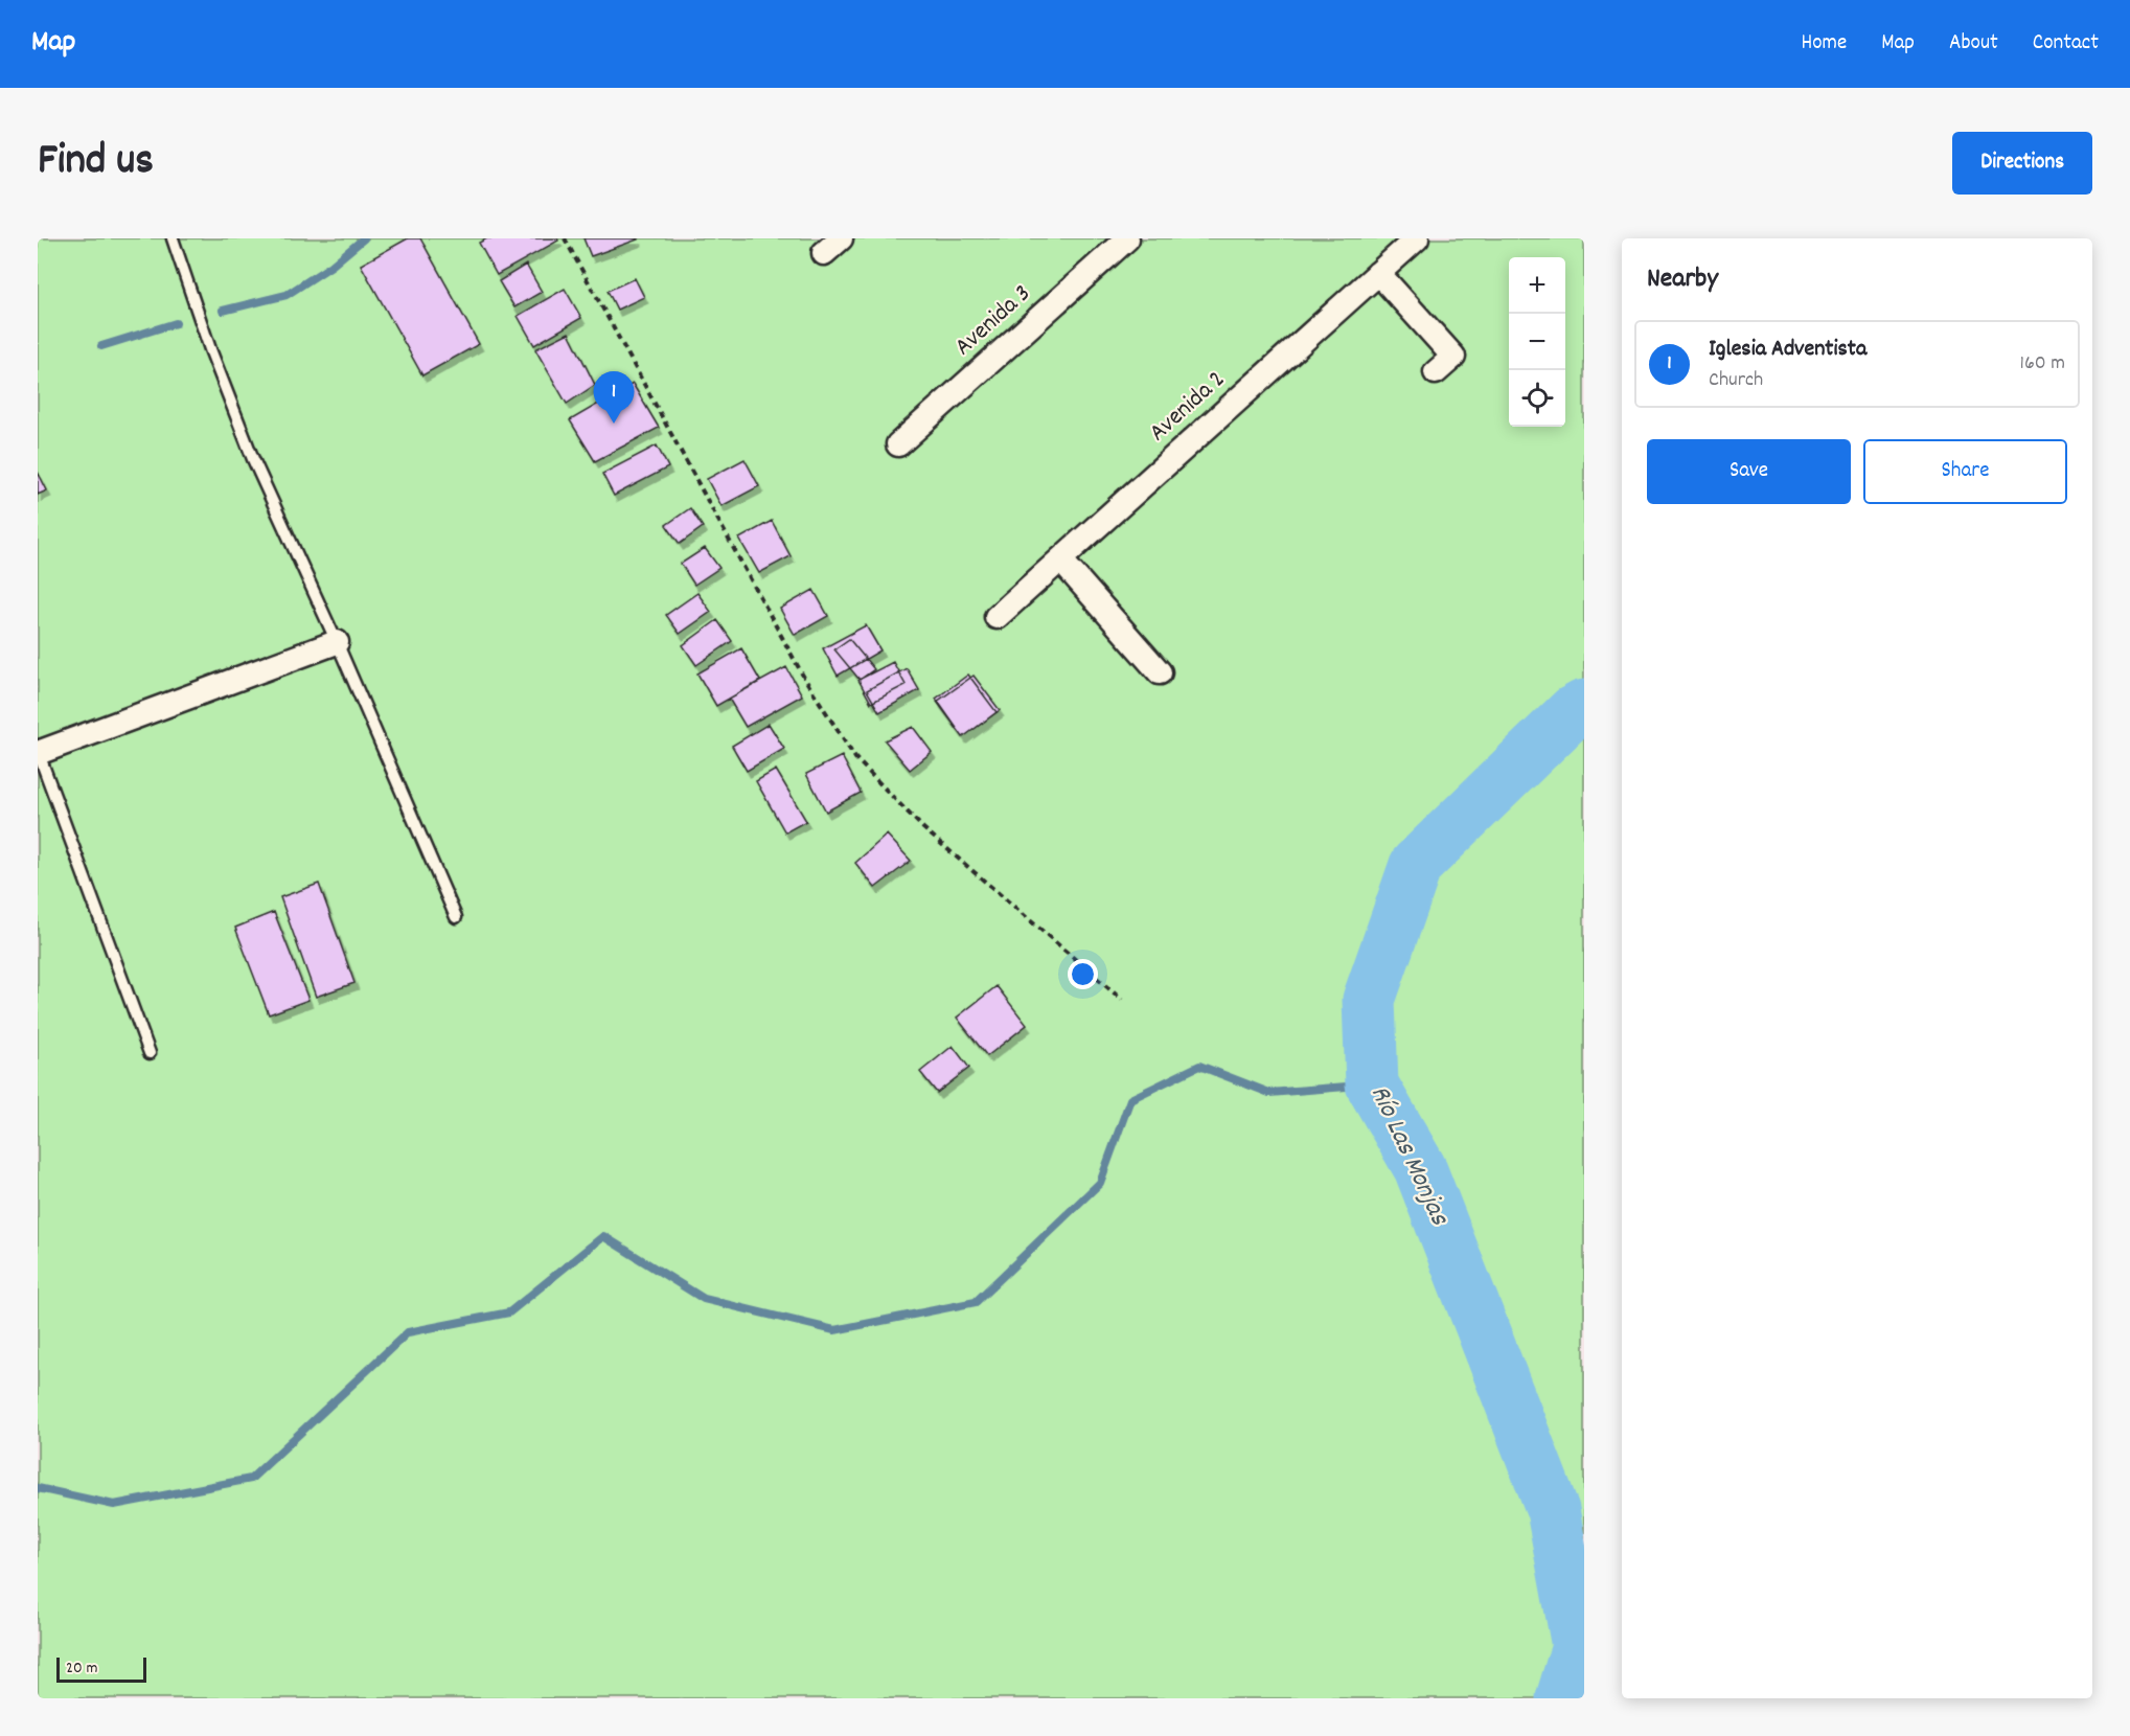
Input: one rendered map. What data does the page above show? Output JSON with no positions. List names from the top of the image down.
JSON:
{
  "streets": {
    "street": ["Avenida 3", "Avenida 2"]
  },
  "water": ["Río Las Monjas"],
  "scale_bar": "20 m",
  "page": {
    "header": "Map",
    "nav": [
      "Home",
      "Map",
      "About",
      "Contact"
    ],
    "title": "Find us",
    "buttons": [
      "Directions",
      ["Save", "Share"]
    ],
    "heading": "Nearby",
    "map_buttons": ["+", "−"],
    "list": [
      {
        "mark": "1",
        "name": "Iglesia Adventista",
        "note": "Church",
        "value": "160 m"
      }
    ],
    "pins": "1",
    "scale": "20 m"
  }
}
